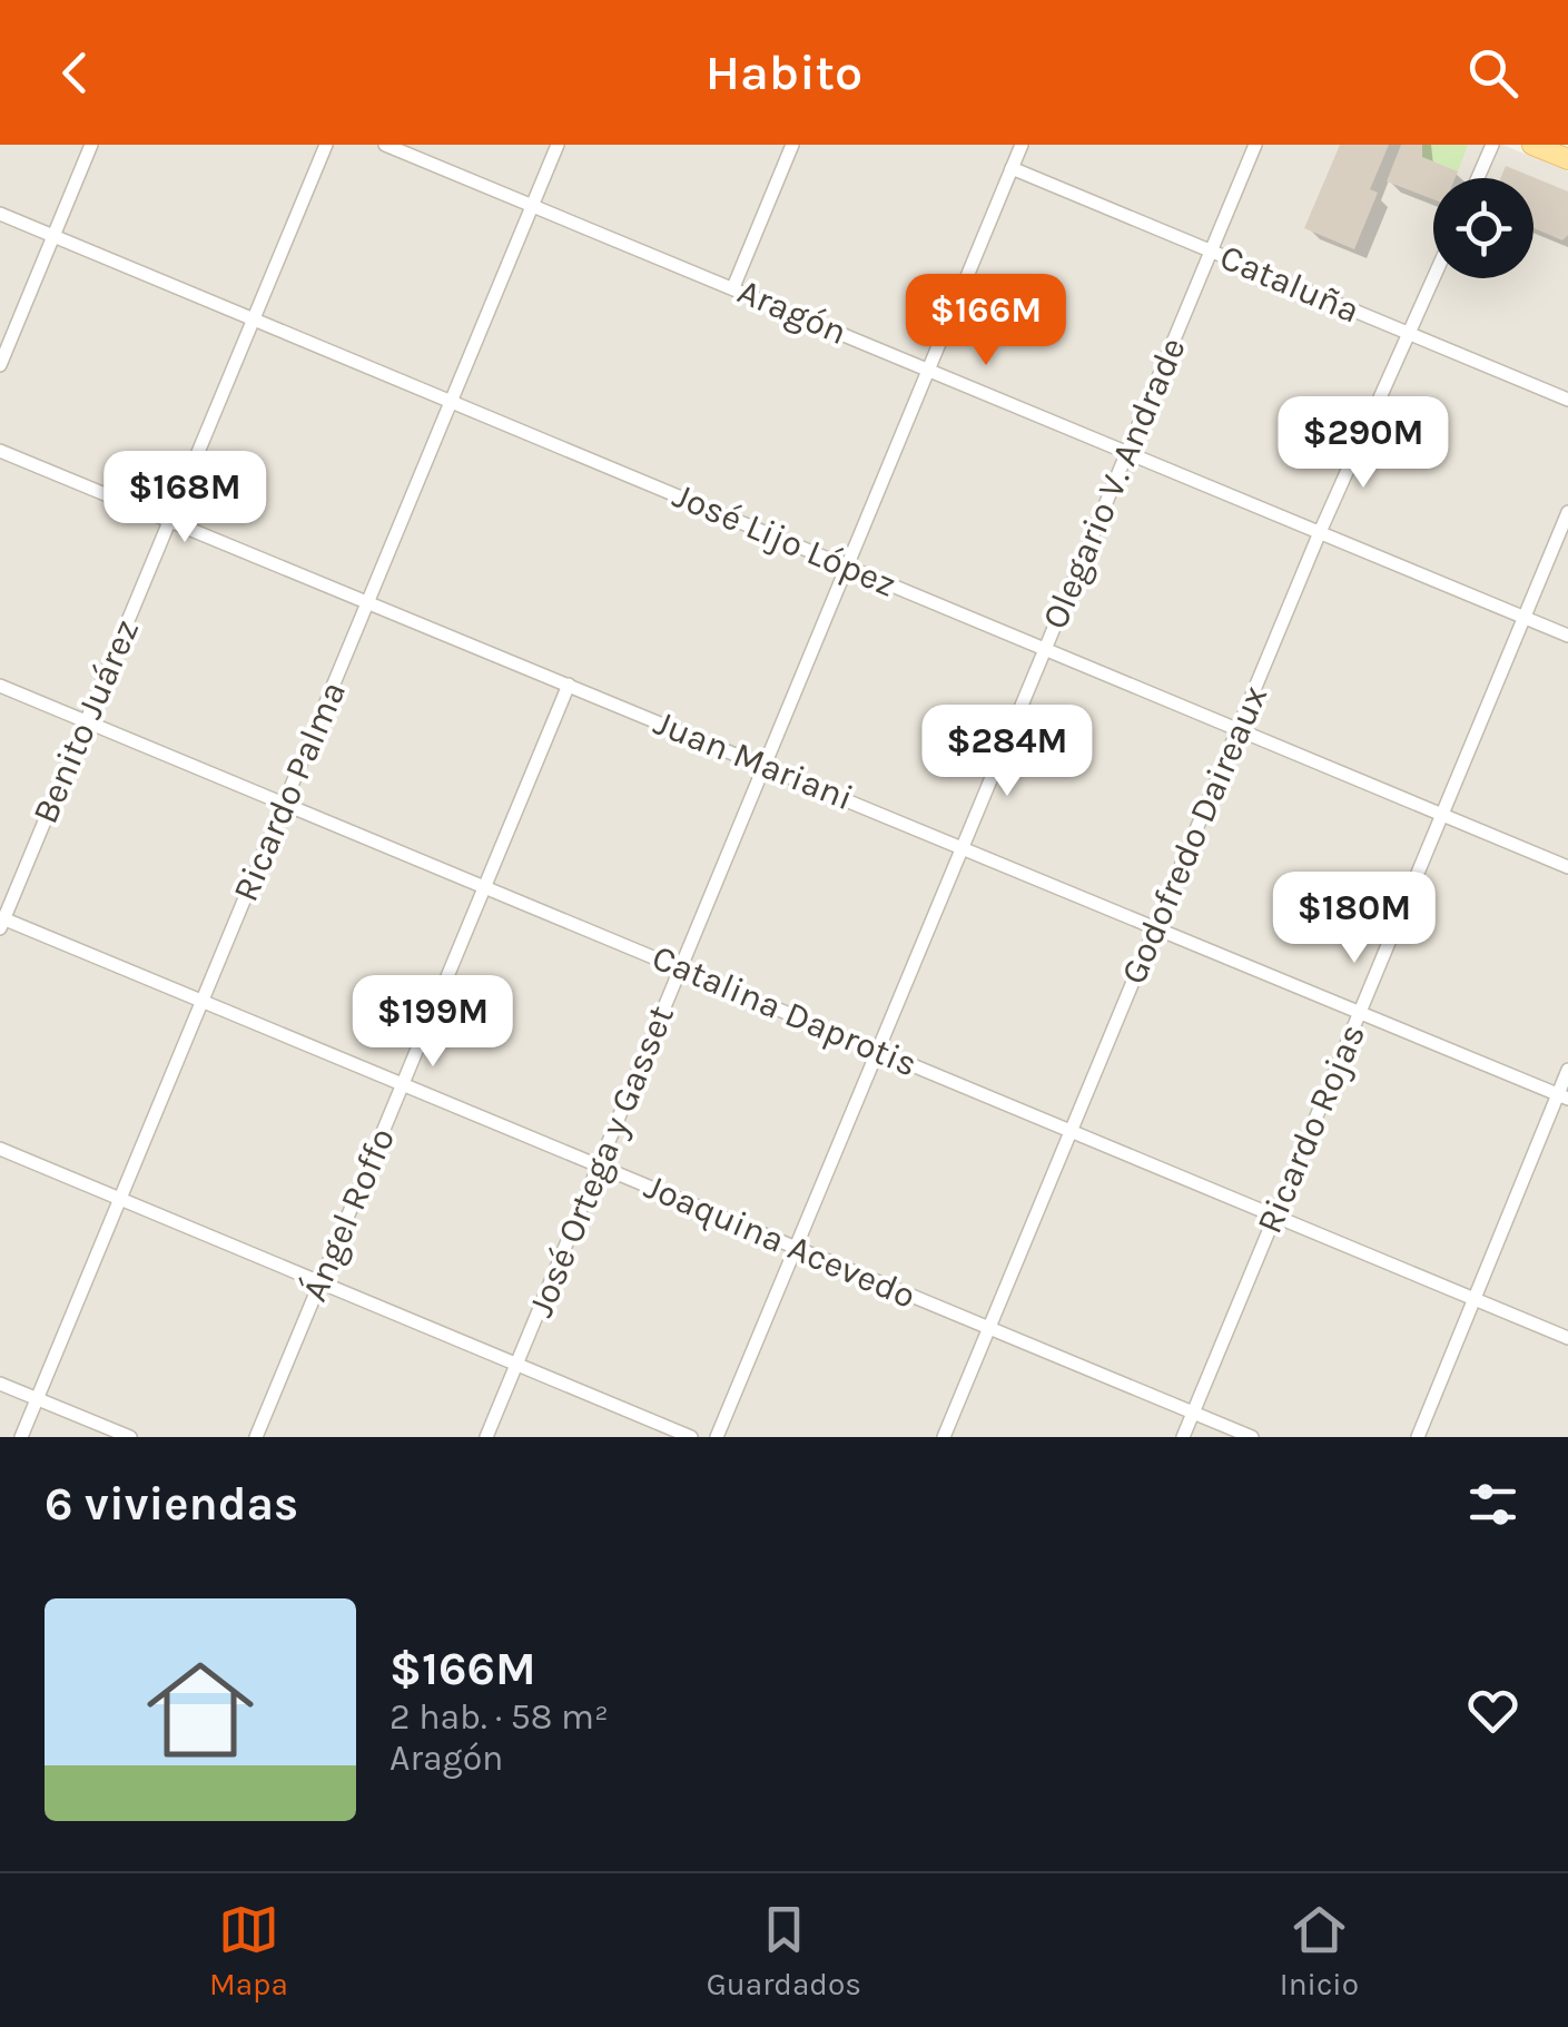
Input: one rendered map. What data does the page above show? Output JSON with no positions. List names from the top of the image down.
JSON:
{
  "streets": {
    "street": [
      "Cataluña",
      "Aragón",
      "Olegario V. Andrade",
      "José Lijo López",
      "Benito Juárez",
      "Juan Mariani",
      "Ricardo Palma",
      "Godofredo Daireaux",
      "Catalina Daprotis",
      "Ricardo Rojas",
      "José Ortega y Gasset",
      "Ángel Roffo",
      "Joaquina Acevedo"
    ]
  },
  "crossings": [
    ["Cataluña", "Olegario V. Andrade"],
    ["Cataluña", "Godofredo Daireaux"],
    ["Cataluña", "José Ortega y Gasset"],
    ["Aragón", "Olegario V. Andrade"],
    ["Aragón", "Ricardo Palma"],
    ["Aragón", "Godofredo Daireaux"],
    ["Aragón", "Ricardo Rojas"],
    ["Aragón", "José Ortega y Gasset"],
    ["Olegario V. Andrade", "José Lijo López"],
    ["Olegario V. Andrade", "Juan Mariani"],
    ["Olegario V. Andrade", "Catalina Daprotis"],
    ["Olegario V. Andrade", "Joaquina Acevedo"],
    ["José Lijo López", "Benito Juárez"],
    ["José Lijo López", "Ricardo Palma"],
    ["José Lijo López", "Godofredo Daireaux"],
    ["José Lijo López", "Ricardo Rojas"],
    ["José Lijo López", "José Ortega y Gasset"],
    ["Benito Juárez", "Juan Mariani"],
    ["Benito Juárez", "Catalina Daprotis"],
    ["Benito Juárez", "Joaquina Acevedo"],
    ["Juan Mariani", "Ricardo Palma"],
    ["Juan Mariani", "Godofredo Daireaux"],
    ["Juan Mariani", "Ricardo Rojas"],
    ["Juan Mariani", "José Ortega y Gasset"],
    ["Juan Mariani", "Ángel Roffo"],
    ["Ricardo Palma", "Catalina Daprotis"],
    ["Ricardo Palma", "Joaquina Acevedo"],
    ["Godofredo Daireaux", "Catalina Daprotis"],
    ["Godofredo Daireaux", "Joaquina Acevedo"],
    ["Catalina Daprotis", "Ricardo Rojas"],
    ["Catalina Daprotis", "José Ortega y Gasset"],
    ["Catalina Daprotis", "Ángel Roffo"],
    ["Ricardo Rojas", "Joaquina Acevedo"],
    ["José Ortega y Gasset", "Joaquina Acevedo"],
    ["Ángel Roffo", "Joaquina Acevedo"]
  ],
  "page": {
    "header": "Habito",
    "price": [
      "$166M",
      "$290M",
      "$168M",
      "$284M",
      "$180M",
      "$199M"
    ],
    "heading": "6 viviendas",
    "list": [
      {
        "name": "$166M",
        "note": "2 hab. · 58 m² · Aragón"
      }
    ],
    "tabs": ["Mapa", "Guardados", "Inicio"]
  }
}
